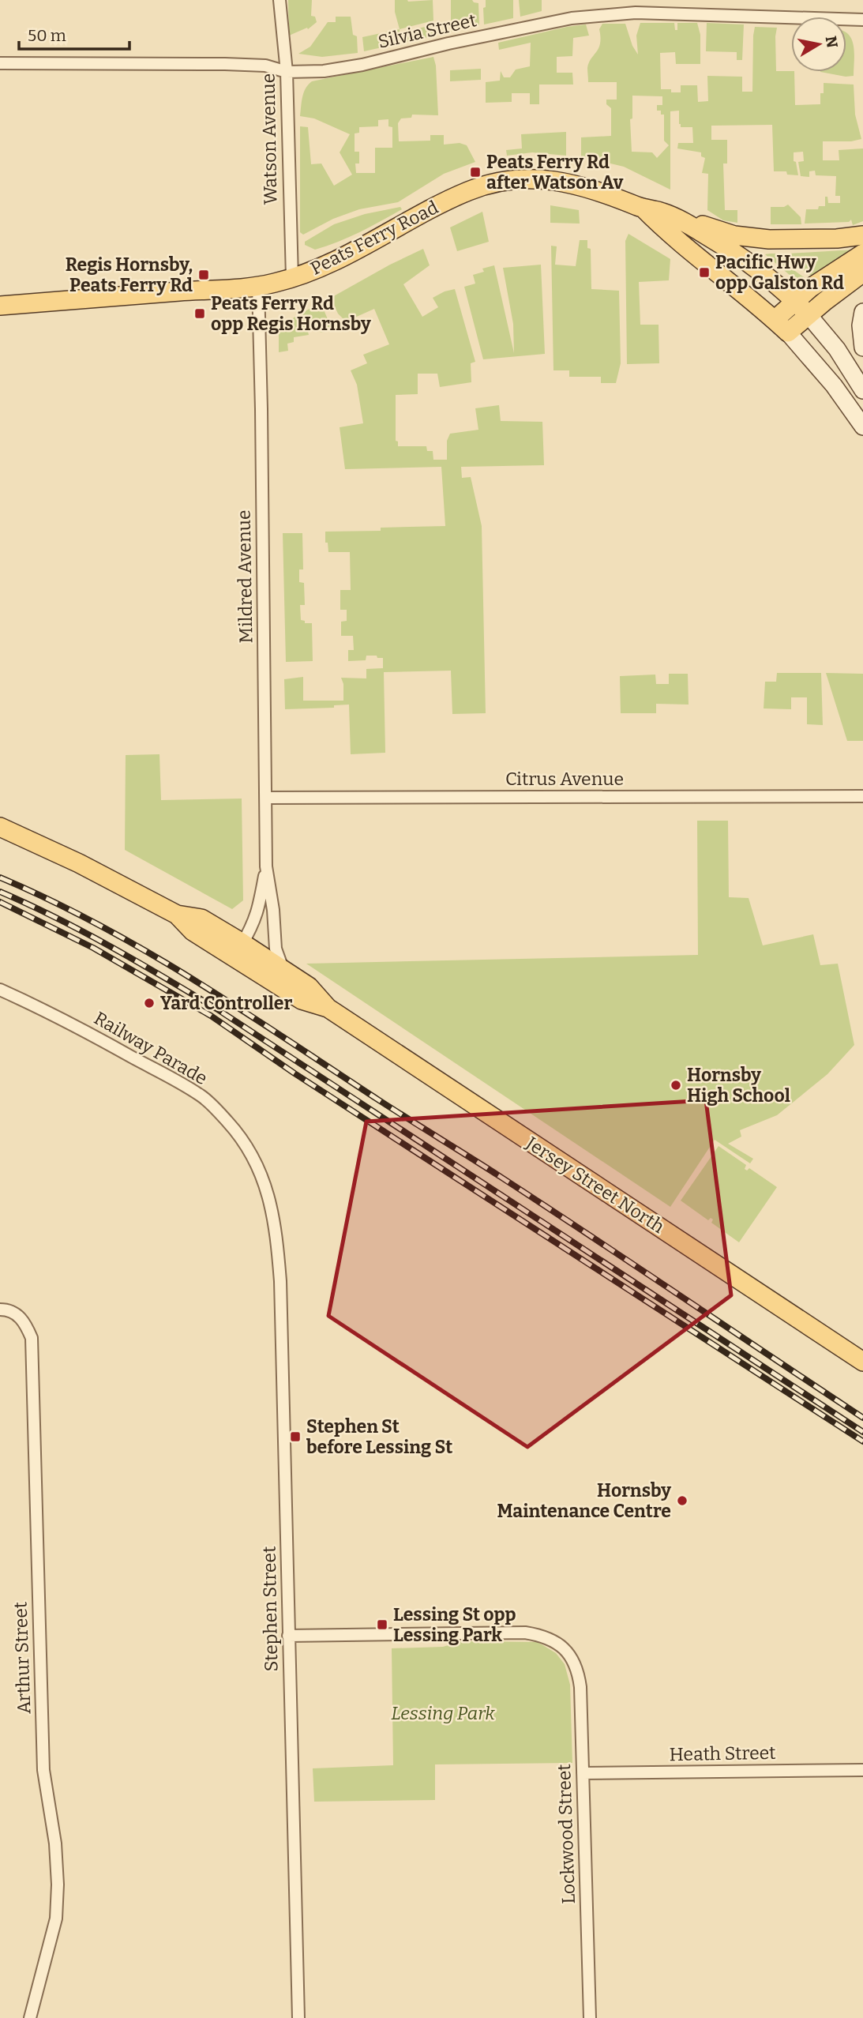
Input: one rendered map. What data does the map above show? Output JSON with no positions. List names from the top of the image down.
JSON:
{
  "streets": {
    "main road": ["Peats Ferry Road", "Jersey Street North"],
    "street": [
      "Silvia Street",
      "Watson Avenue",
      "Mildred Avenue",
      "Citrus Avenue",
      "Railway Parade",
      "Stephen Street",
      "Arthur Street",
      "Heath Street",
      "Lockwood Street"
    ]
  },
  "crossings": [
    ["Silvia Street", "Watson Avenue"],
    ["Watson Avenue", "Peats Ferry Road"],
    ["Peats Ferry Road", "Mildred Avenue"],
    ["Mildred Avenue", "Citrus Avenue"],
    ["Mildred Avenue", "Jersey Street North"],
    ["Railway Parade", "Stephen Street"],
    ["Stephen Street", "Lockwood Street"],
    ["Heath Street", "Lockwood Street"]
  ],
  "parks": ["Lessing Park"],
  "places": {
    "transit": [
      "Peats Ferry Rd after Watson Av",
      "Pacific Hwy opp Galston Rd",
      "Regis Hornsby, Peats Ferry Rd",
      "Peats Ferry Rd opp Regis Hornsby",
      "Stephen St before Lessing St",
      "Lessing St opp Lessing Park"
    ],
    "other": ["Yard Controller", "Hornsby High School", "Hornsby Maintenance Centre"]
  },
  "scale_bar": "50 m",
  "north": "right"
}
